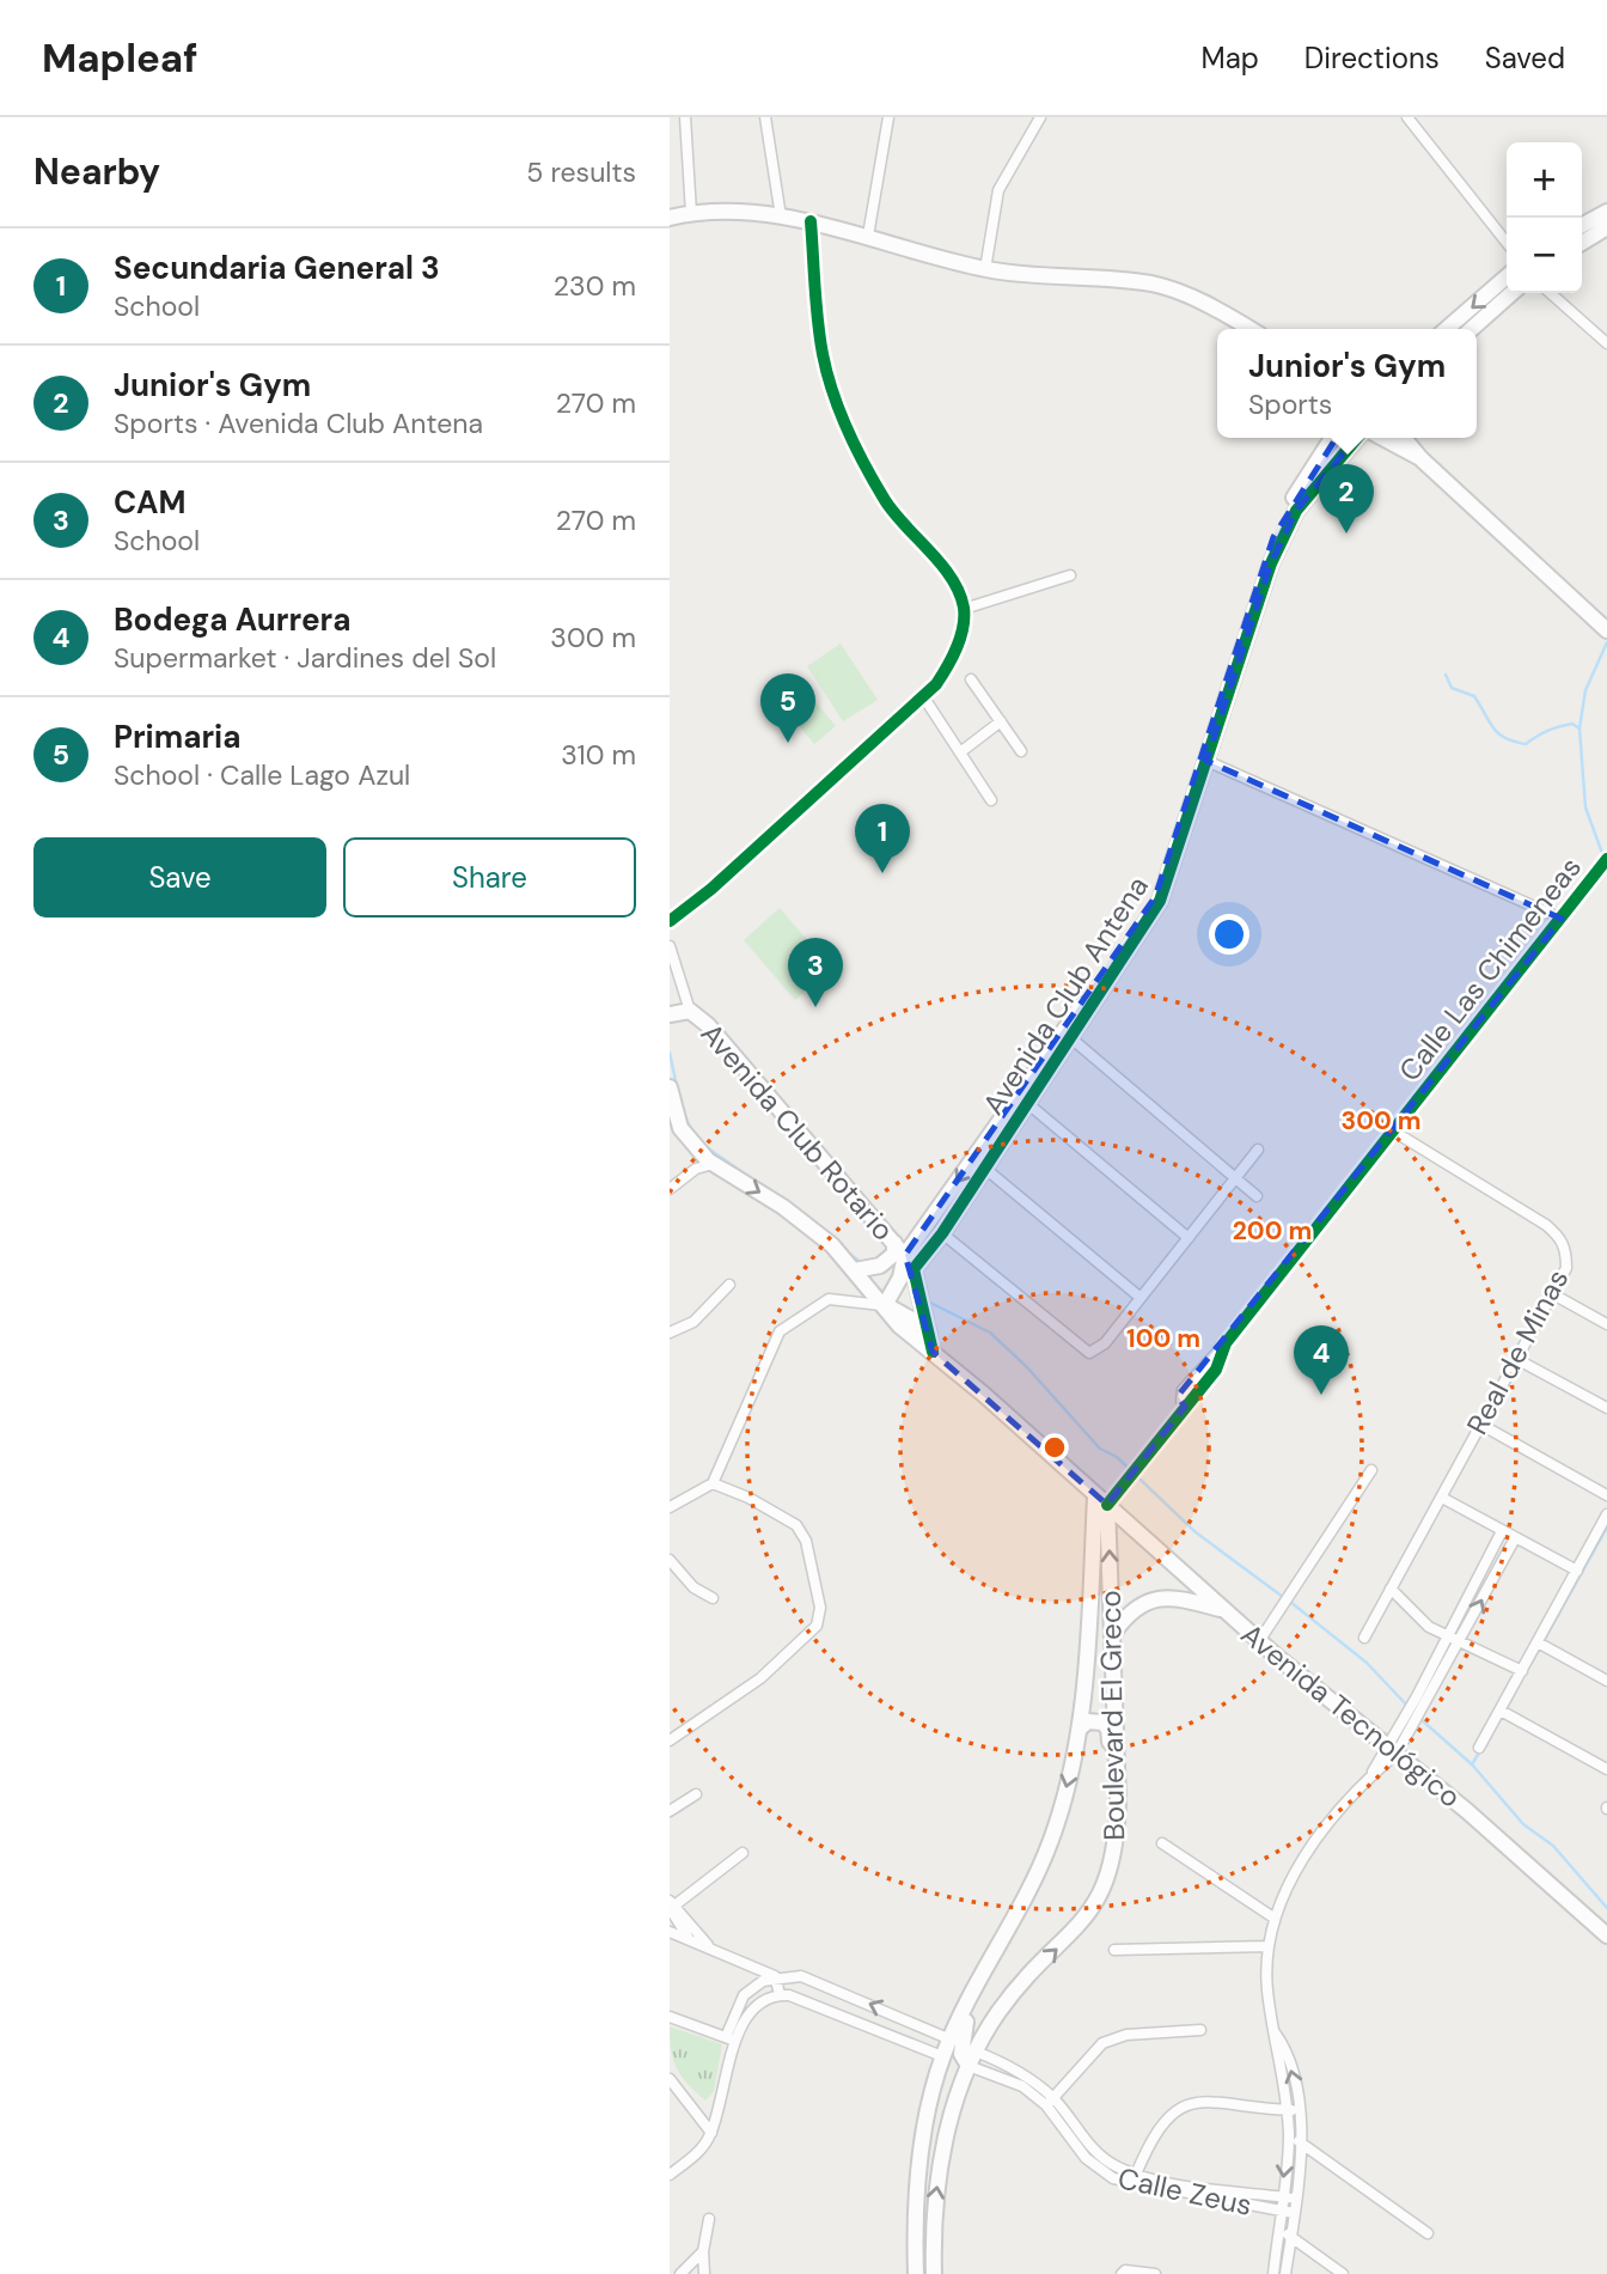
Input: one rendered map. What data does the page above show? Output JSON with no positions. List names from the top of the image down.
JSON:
{
  "streets": {
    "street": [
      "Calle Las Chimeneas",
      "Avenida Club Antena",
      "Avenida Club Rotario",
      "Real de Minas",
      "Boulevard El Greco",
      "Avenida Tecnológico",
      "Calle Zeus"
    ]
  },
  "crossings": [
    ["Calle Las Chimeneas", "Real de Minas"],
    ["Calle Las Chimeneas", "Boulevard El Greco"],
    ["Calle Las Chimeneas", "Avenida Tecnológico"],
    ["Avenida Club Antena", "Avenida Club Rotario"],
    ["Avenida Club Antena", "Avenida Tecnológico"],
    ["Boulevard El Greco", "Avenida Tecnológico"],
    ["Boulevard El Greco", "Calle Zeus"]
  ],
  "page": {
    "header": "Mapleaf",
    "nav": ["Map", "Directions", "Saved"],
    "heading": ["Nearby", "5 results"],
    "map_buttons": ["+", "−"],
    "list": [
      {
        "mark": "1",
        "name": "Secundaria General 3",
        "note": "School",
        "value": "230 m"
      },
      {
        "mark": "2",
        "name": "Junior's Gym",
        "note": "Sports · Avenida Club Antena",
        "value": "270 m"
      },
      {
        "mark": "3",
        "name": "CAM",
        "note": "School",
        "value": "270 m"
      },
      {
        "mark": "4",
        "name": "Bodega Aurrera",
        "note": "Supermarket · Jardines del Sol",
        "value": "300 m"
      },
      {
        "mark": "5",
        "name": "Primaria",
        "note": "School · Calle Lago Azul",
        "value": "310 m"
      }
    ],
    "popup": ["Junior's Gym", "Sports"],
    "pins": [
      "2",
      "5",
      "1",
      "3",
      "4"
    ],
    "buttons": ["Save", "Share"]
  },
  "rings": ["300 m", "200 m", "100 m"]
}
